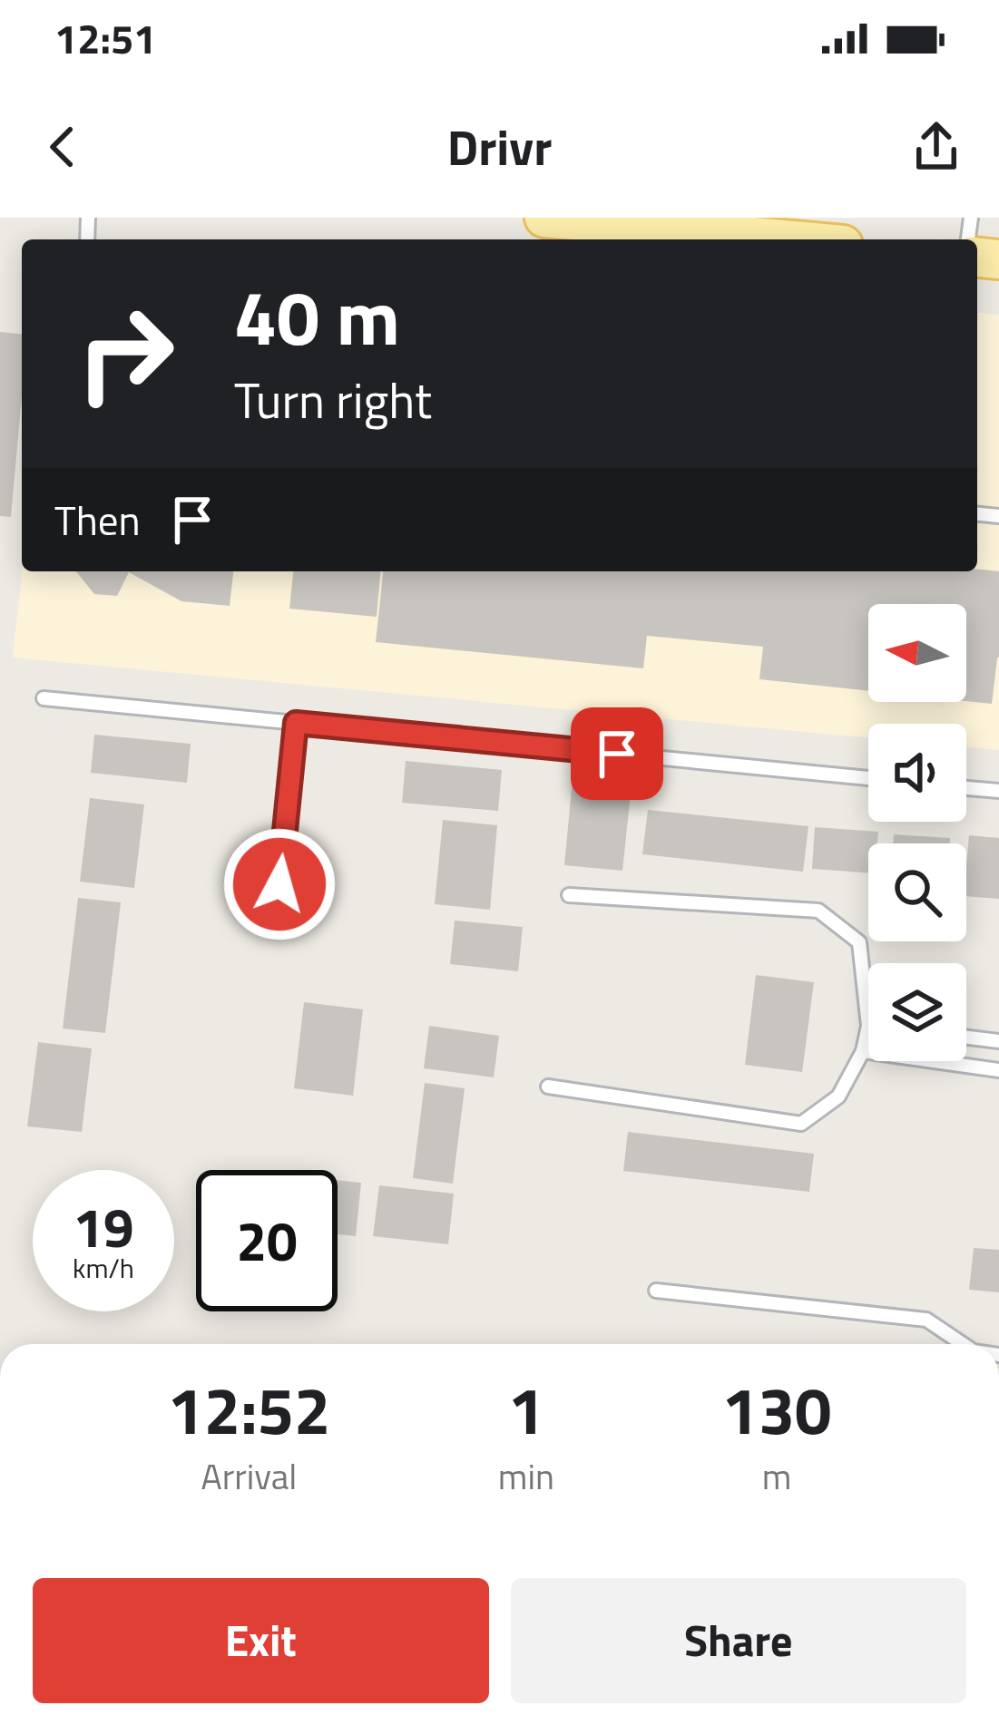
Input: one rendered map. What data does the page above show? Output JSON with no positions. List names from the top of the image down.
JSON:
{
  "north": "left",
  "page": {
    "status": "12:51",
    "header": "Drivr",
    "turn": ["40 m", "Turn right"],
    "then": "Then",
    "speed": "19 km/h",
    "limit": "20",
    "eta": [
      "12:52",
      "Arrival",
      "1",
      "min",
      "130",
      "m"
    ],
    "buttons": ["Exit", "Share"]
  }
}
